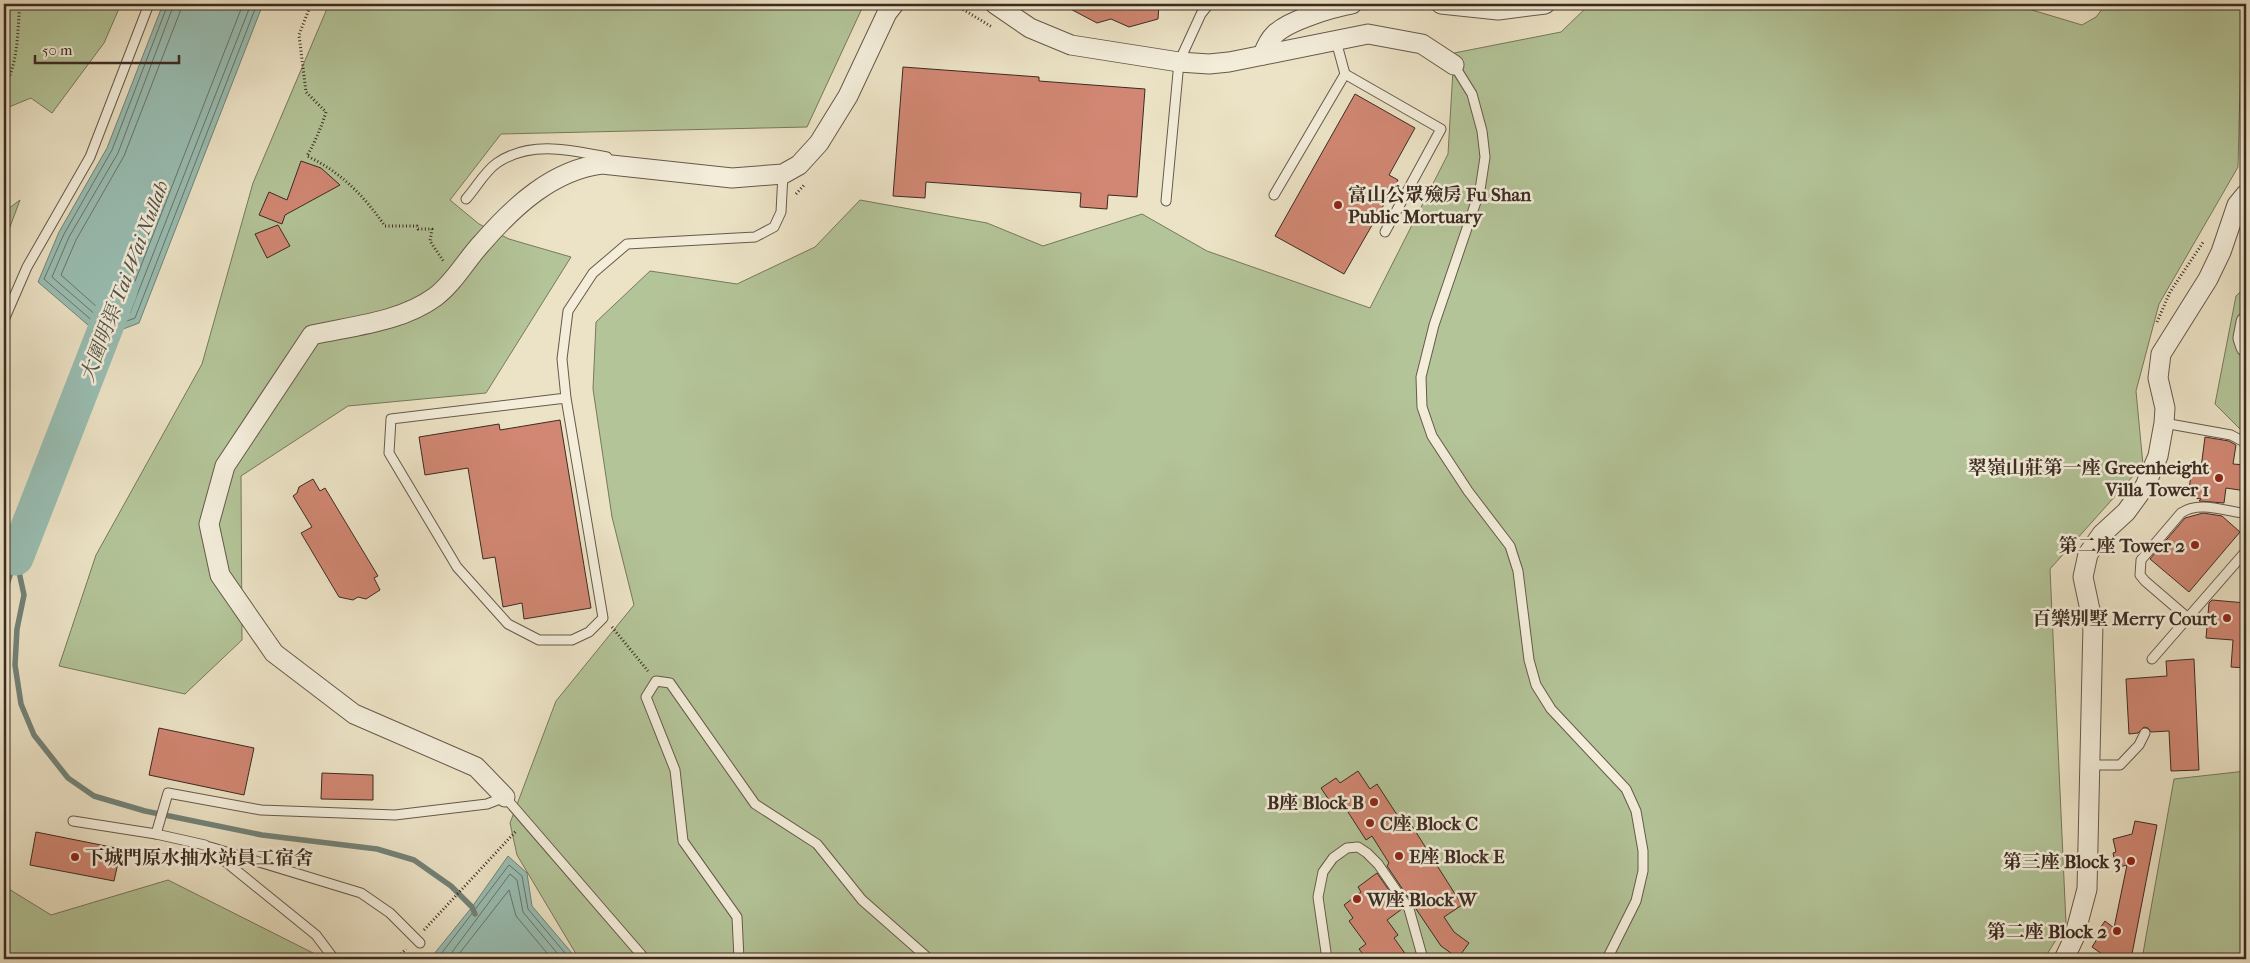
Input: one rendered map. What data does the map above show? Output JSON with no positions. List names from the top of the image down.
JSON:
{
  "water": ["大圍明渠 Tai Wai Nullah"],
  "places": [
    "富山公眾殮房 Fu Shan Public Mortuary",
    "翠嶺山莊第一座 Greenheight Villa Tower 1",
    "第二座 Tower 2",
    "百樂別墅 Merry Court",
    "B座 Block B",
    "C座 Block C",
    "E座 Block E",
    "下城門原水抽水站員工宿舍",
    "第三座 Block 3",
    "W座 Block W",
    "第二座 Block 2"
  ],
  "scale_bar": "50 m"
}
